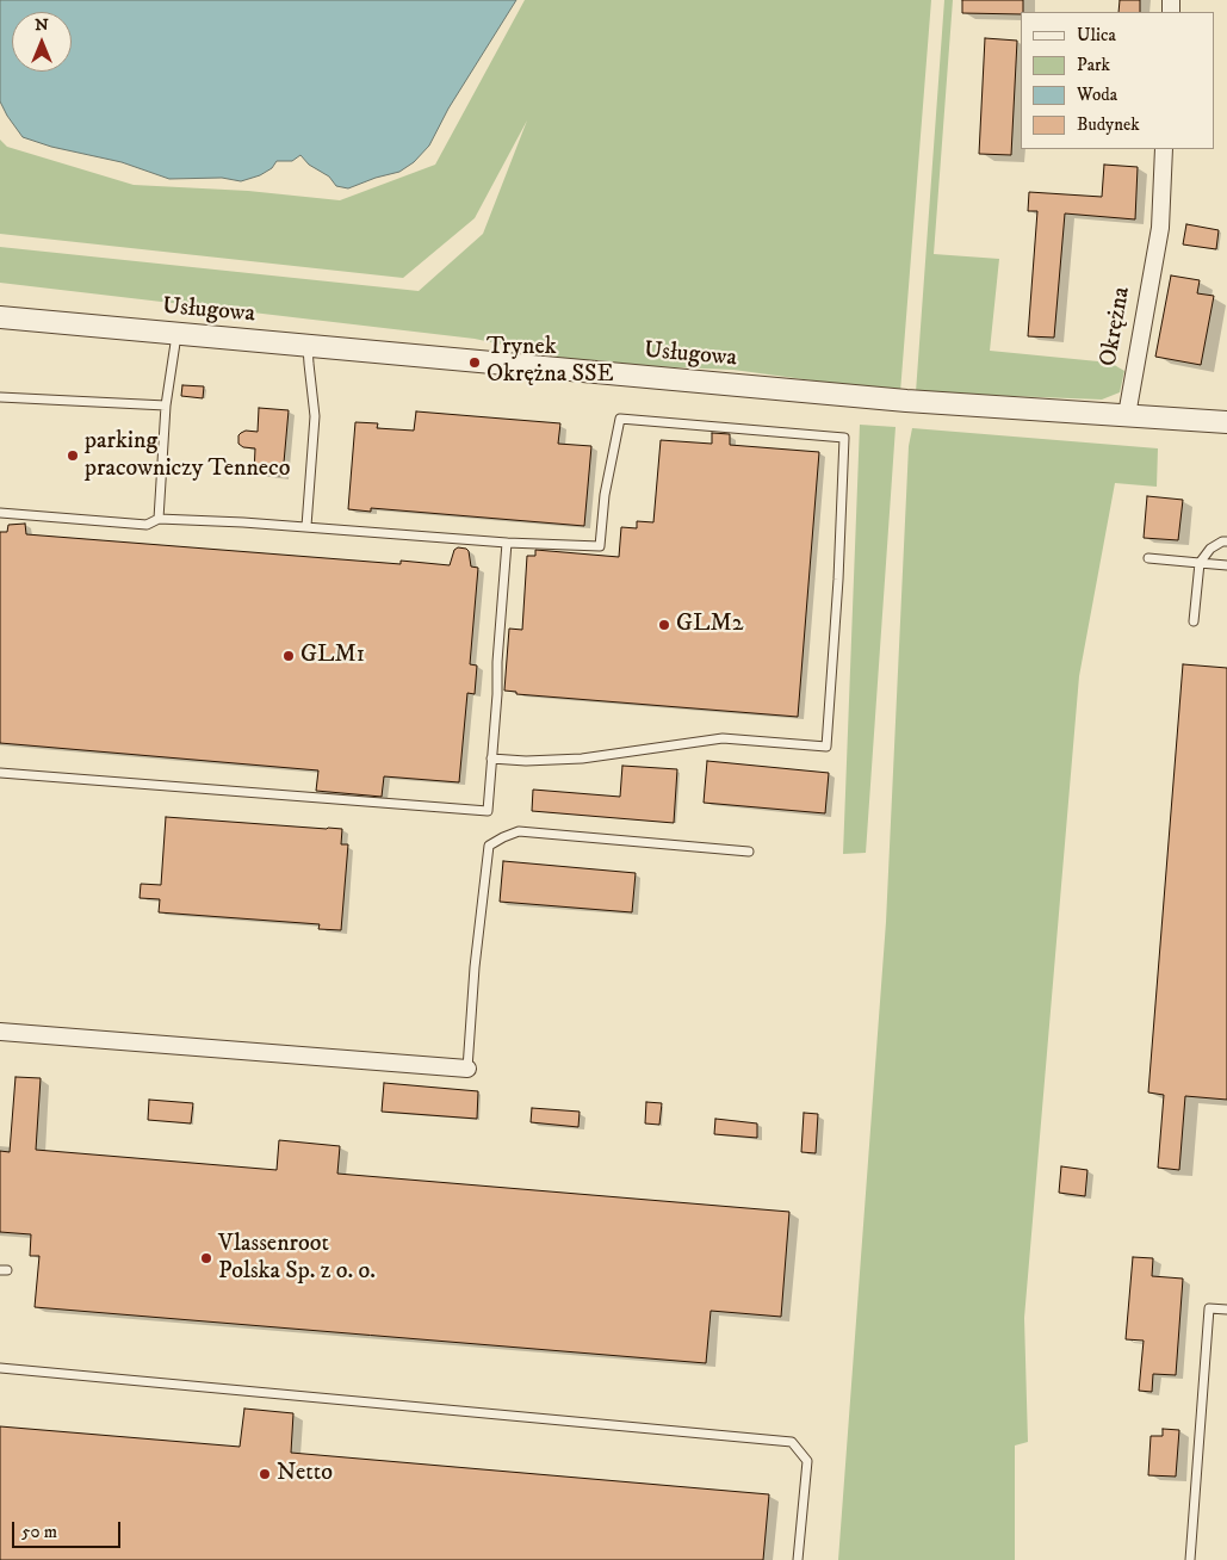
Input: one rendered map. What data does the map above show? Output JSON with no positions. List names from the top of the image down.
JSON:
{
  "streets": {
    "street": ["Usługowa", "Okrężna"]
  },
  "crossings": [
    ["Usługowa", "Okrężna"]
  ],
  "places": [
    "Trynek Okrężna SSE",
    "parking pracowniczy Tenneco",
    "GLM2",
    "GLM1",
    "Vlassenroot Polska Sp. z o. o.",
    "Netto"
  ],
  "legend": [
    "Ulica",
    "Park",
    "Woda",
    "Budynek"
  ],
  "scale_bar": "50 m",
  "north": "top"
}
